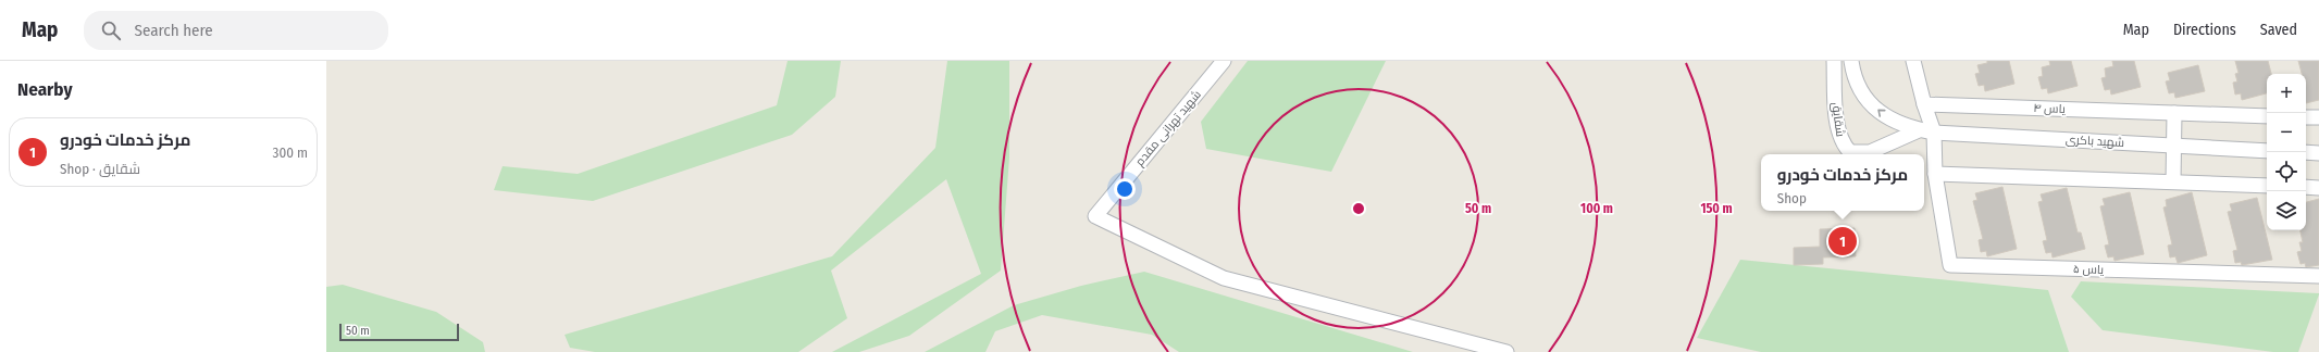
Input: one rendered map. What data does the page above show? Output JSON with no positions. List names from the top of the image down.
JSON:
{
  "streets": {
    "street": [
      "یاس ۴",
      "شقایق",
      "شهید تهرانی مقدم",
      "شهید باکری",
      "یاس ۵"
    ]
  },
  "crossings": [
    ["شقایق", "شهید باکری"],
    ["شهید باکری", "یاس ۵"]
  ],
  "scale_bar": "50 m",
  "page": {
    "header": "Map",
    "search": "Search here",
    "nav": ["Map", "Directions", "Saved"],
    "heading": "Nearby",
    "map_buttons": ["+", "−"],
    "list": [
      {
        "mark": "1",
        "name": "مرکز خدمات خودرو",
        "note": "Shop · شقایق",
        "value": "300 m"
      }
    ],
    "popup": ["مرکز خدمات خودرو", "Shop"],
    "pins": "1",
    "scale": "50 m"
  },
  "rings": ["50 m", "100 m", "150 m"]
}
